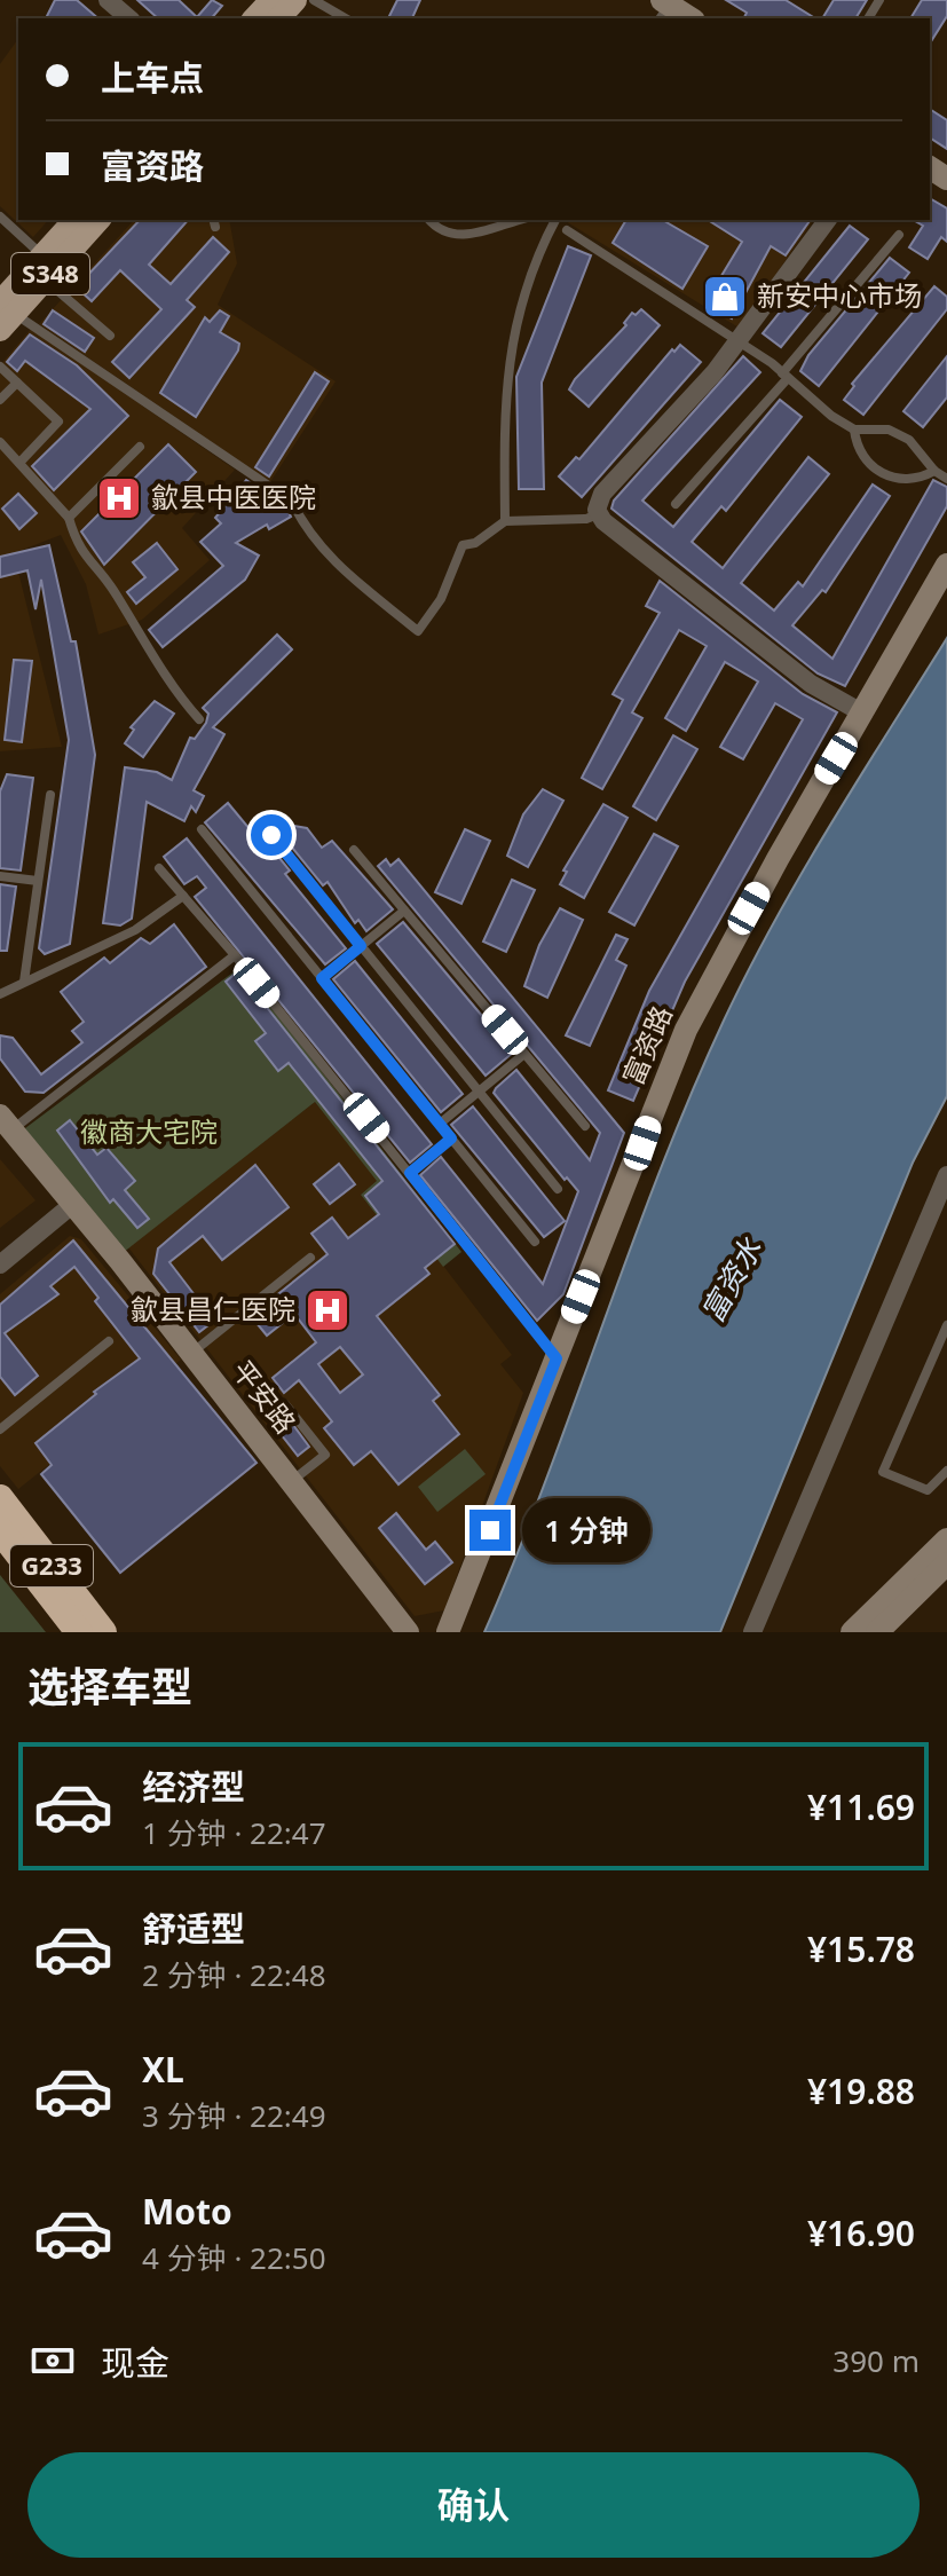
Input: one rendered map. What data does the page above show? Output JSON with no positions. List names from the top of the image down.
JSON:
{
  "streets": {
    "highway": ["G233"],
    "main road": ["S348"],
    "street": ["富资路", "平安路"]
  },
  "water": ["富资水"],
  "parks": ["徽商大宅院"],
  "places": {
    "shop": ["新安中心市场"],
    "hospital": ["歙县中医医院", "歙县昌仁医院"]
  },
  "page": {
    "banner": ["上车点", "富资路"],
    "bubble": "1 分钟",
    "heading": "选择车型",
    "list": [
      {
        "name": "经济型",
        "note": "1 分钟 · 22:47",
        "value": "¥11.69"
      },
      {
        "name": "舒适型",
        "note": "2 分钟 · 22:48",
        "value": "¥15.78"
      },
      {
        "name": "XL",
        "note": "3 分钟 · 22:49",
        "value": "¥19.88"
      },
      {
        "name": "Moto",
        "note": "4 分钟 · 22:50",
        "value": "¥16.90"
      }
    ],
    "pay": ["现金", "390 m"],
    "buttons": "确认"
  }
}
